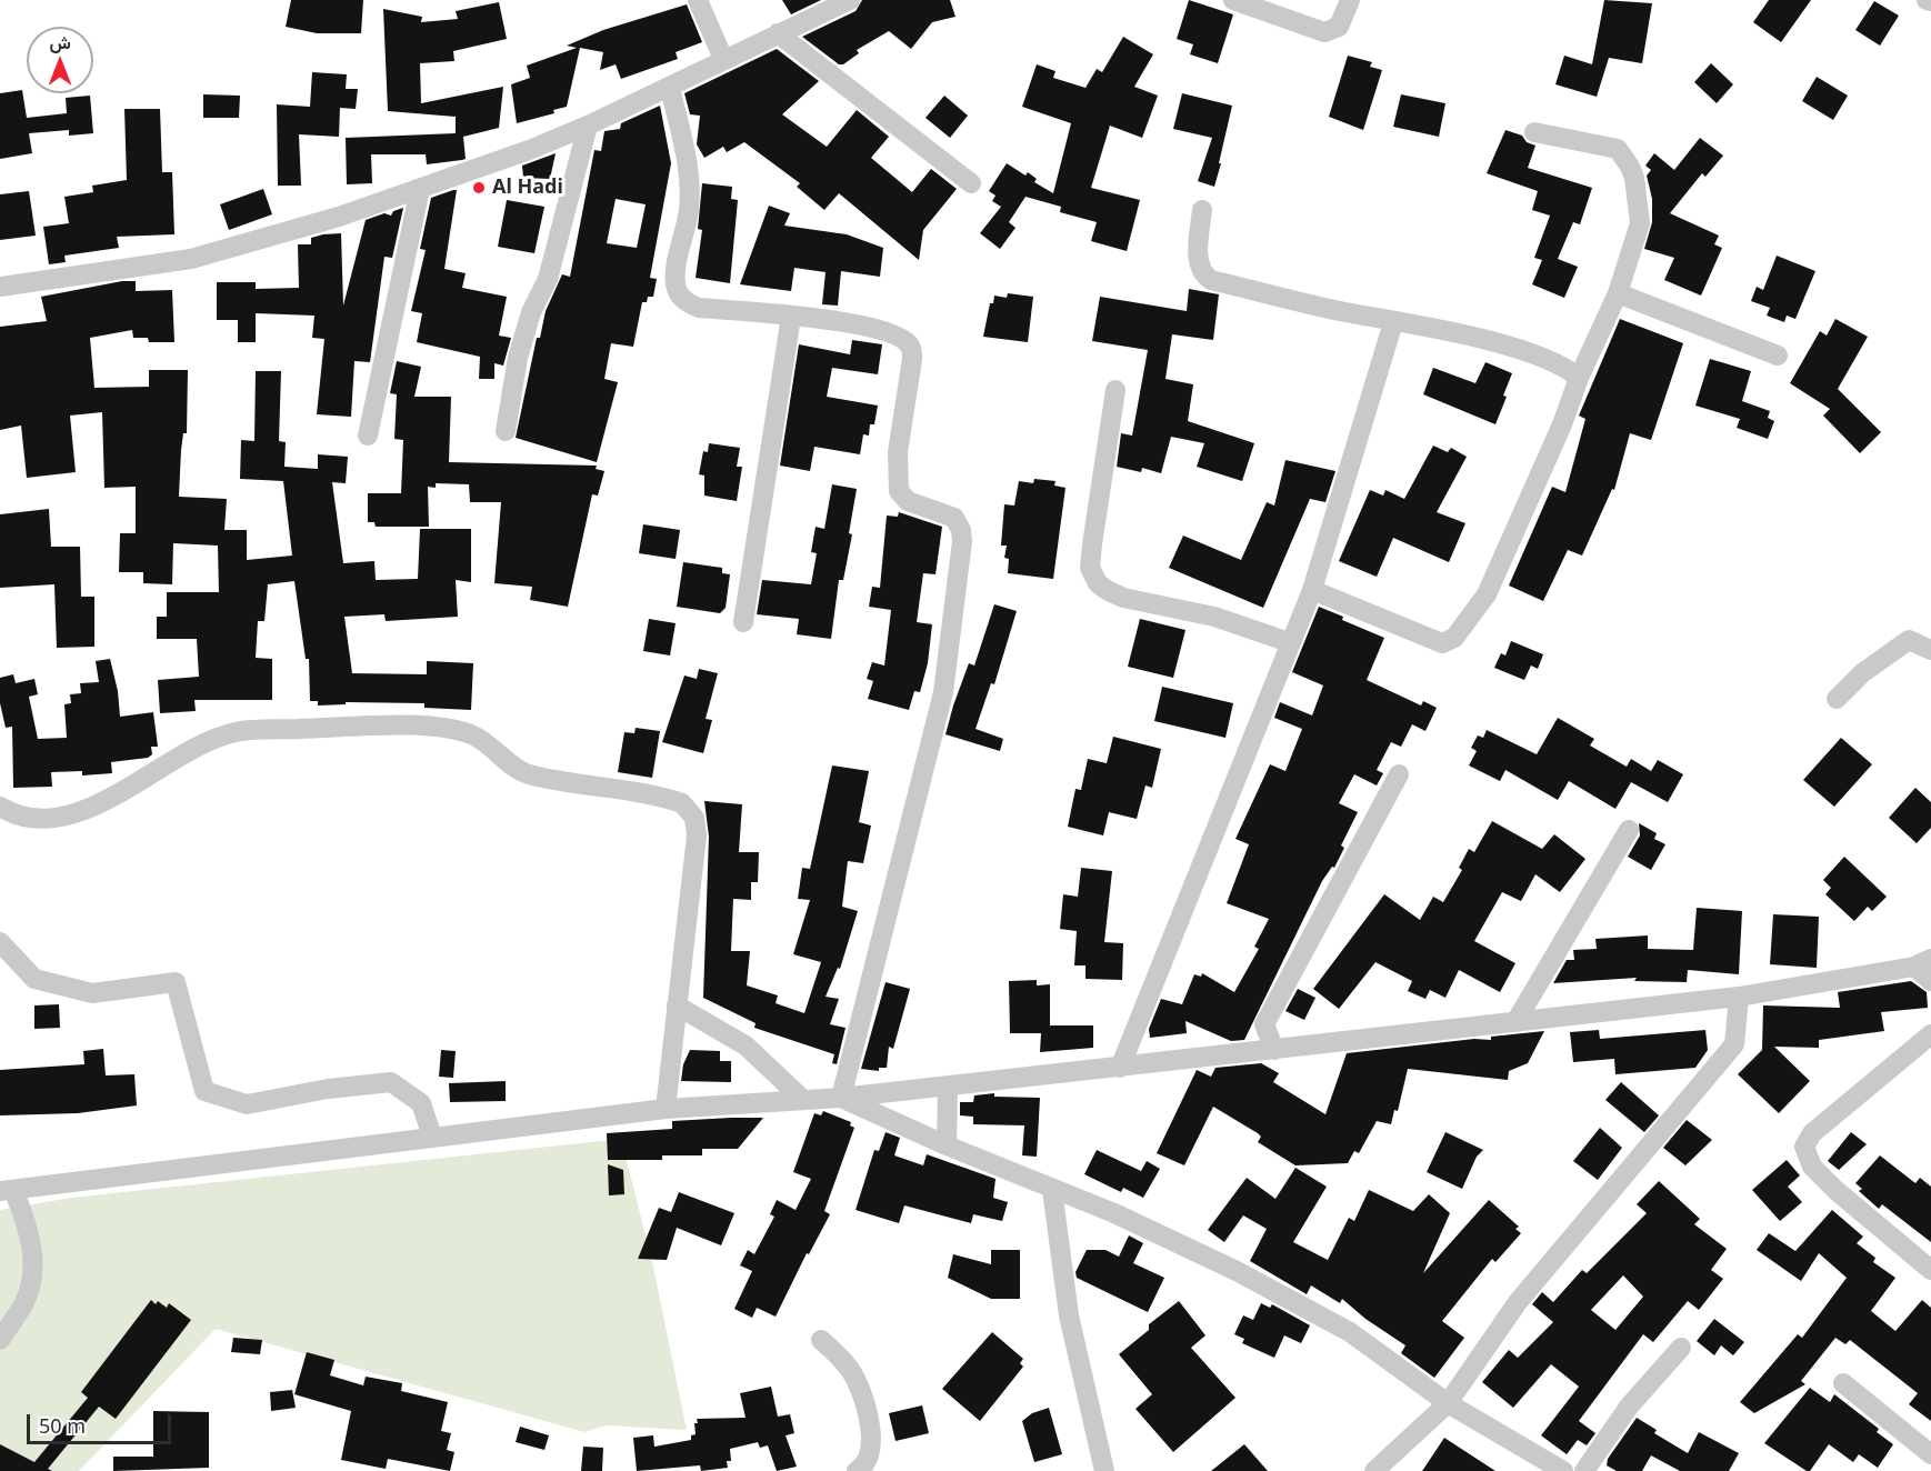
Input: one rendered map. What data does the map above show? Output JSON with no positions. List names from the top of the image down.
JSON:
{
  "places": ["Al Hadi"],
  "scale_bar": "50 m",
  "north": "top"
}
